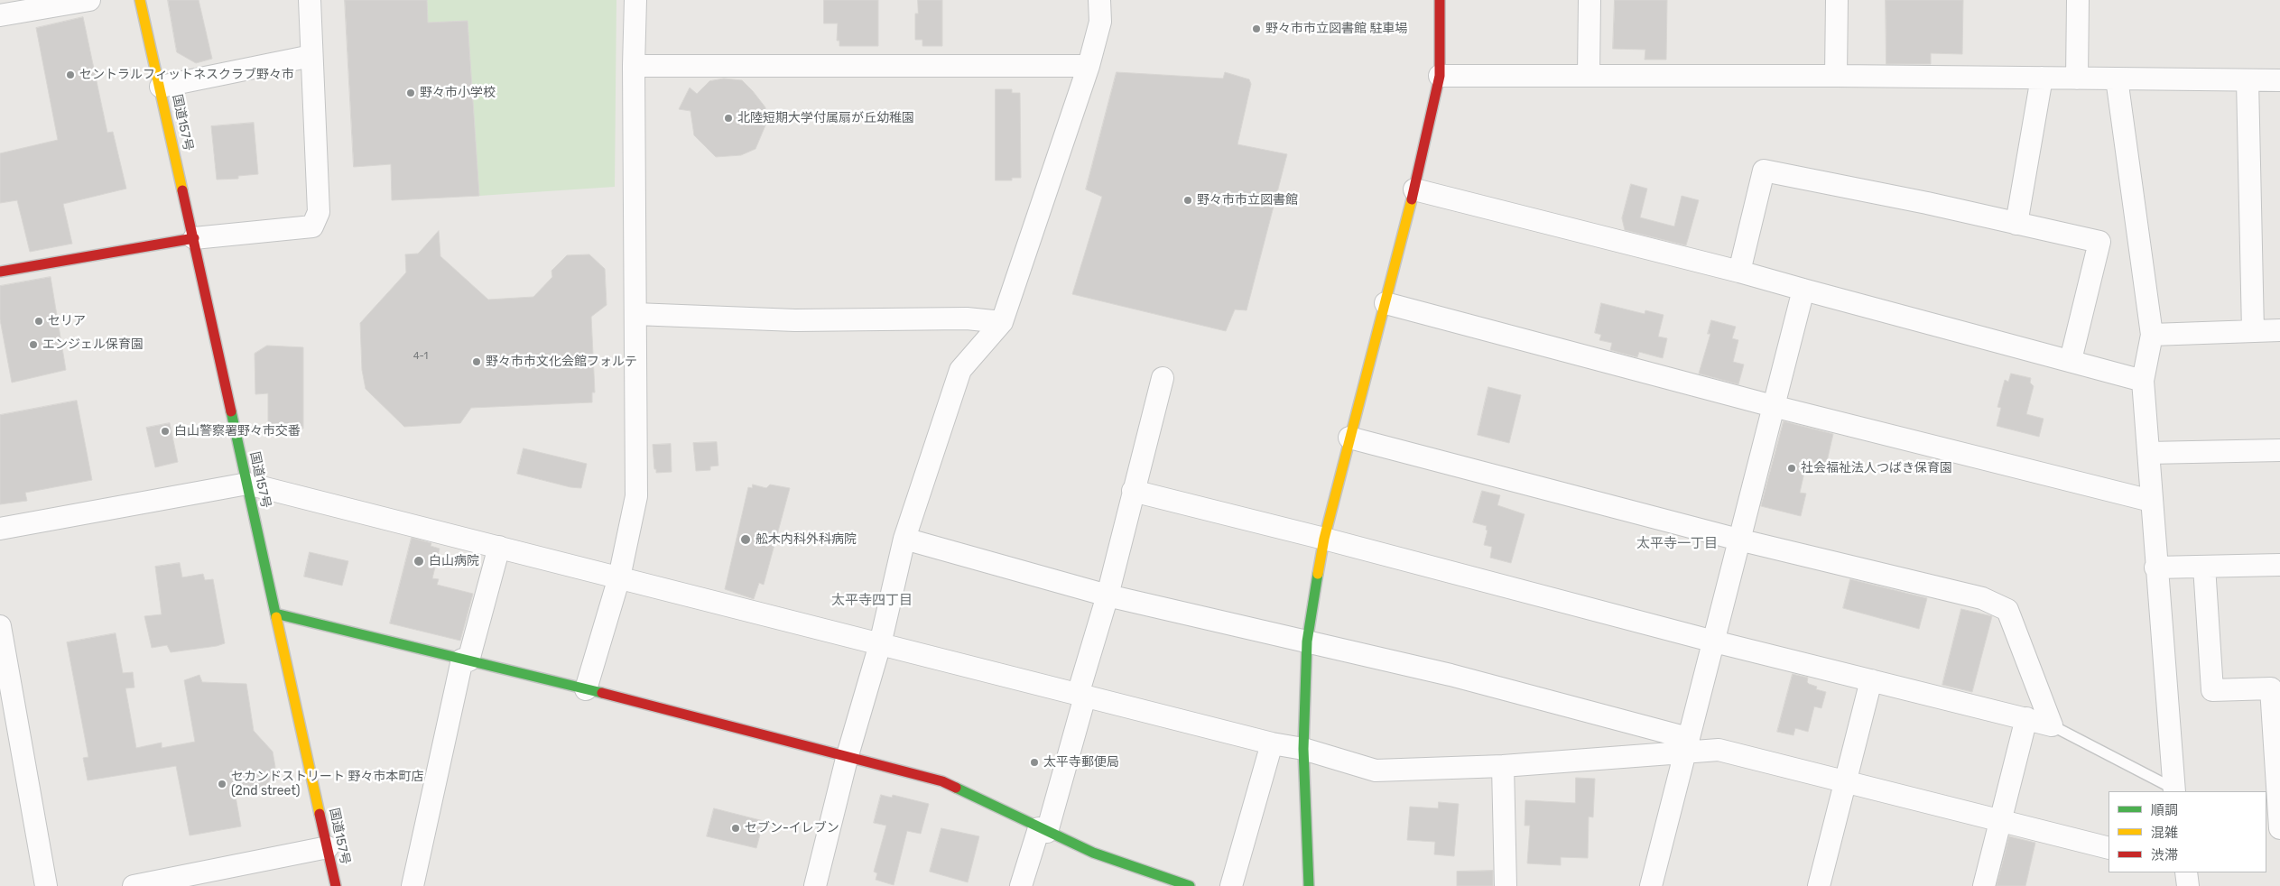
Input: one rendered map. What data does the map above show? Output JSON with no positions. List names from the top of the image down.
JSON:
{
  "streets": {
    "main road": ["国道157号"]
  },
  "districts": ["太平寺一丁目", "太平寺四丁目"],
  "places": [
    "野々市市立図書館 駐車場",
    "セントラルフィットネスクラブ野々市",
    "野々市小学校",
    "北陸短期大学付属扇が丘幼稚園",
    "野々市市立図書館",
    "セリア",
    "エンジェル保育園",
    "野々市市文化会館フォルテ",
    "白山警察署野々市交番",
    "社会福祉法人つばき保育園",
    "舩木内科外科病院",
    "白山病院",
    "太平寺郵便局",
    "セカンドストリート 野々市本町店 (2nd street)",
    "セブン-イレブン"
  ],
  "house_numbers": ["4-1"],
  "legend": ["順調", "混雑", "渋滞"]
}
